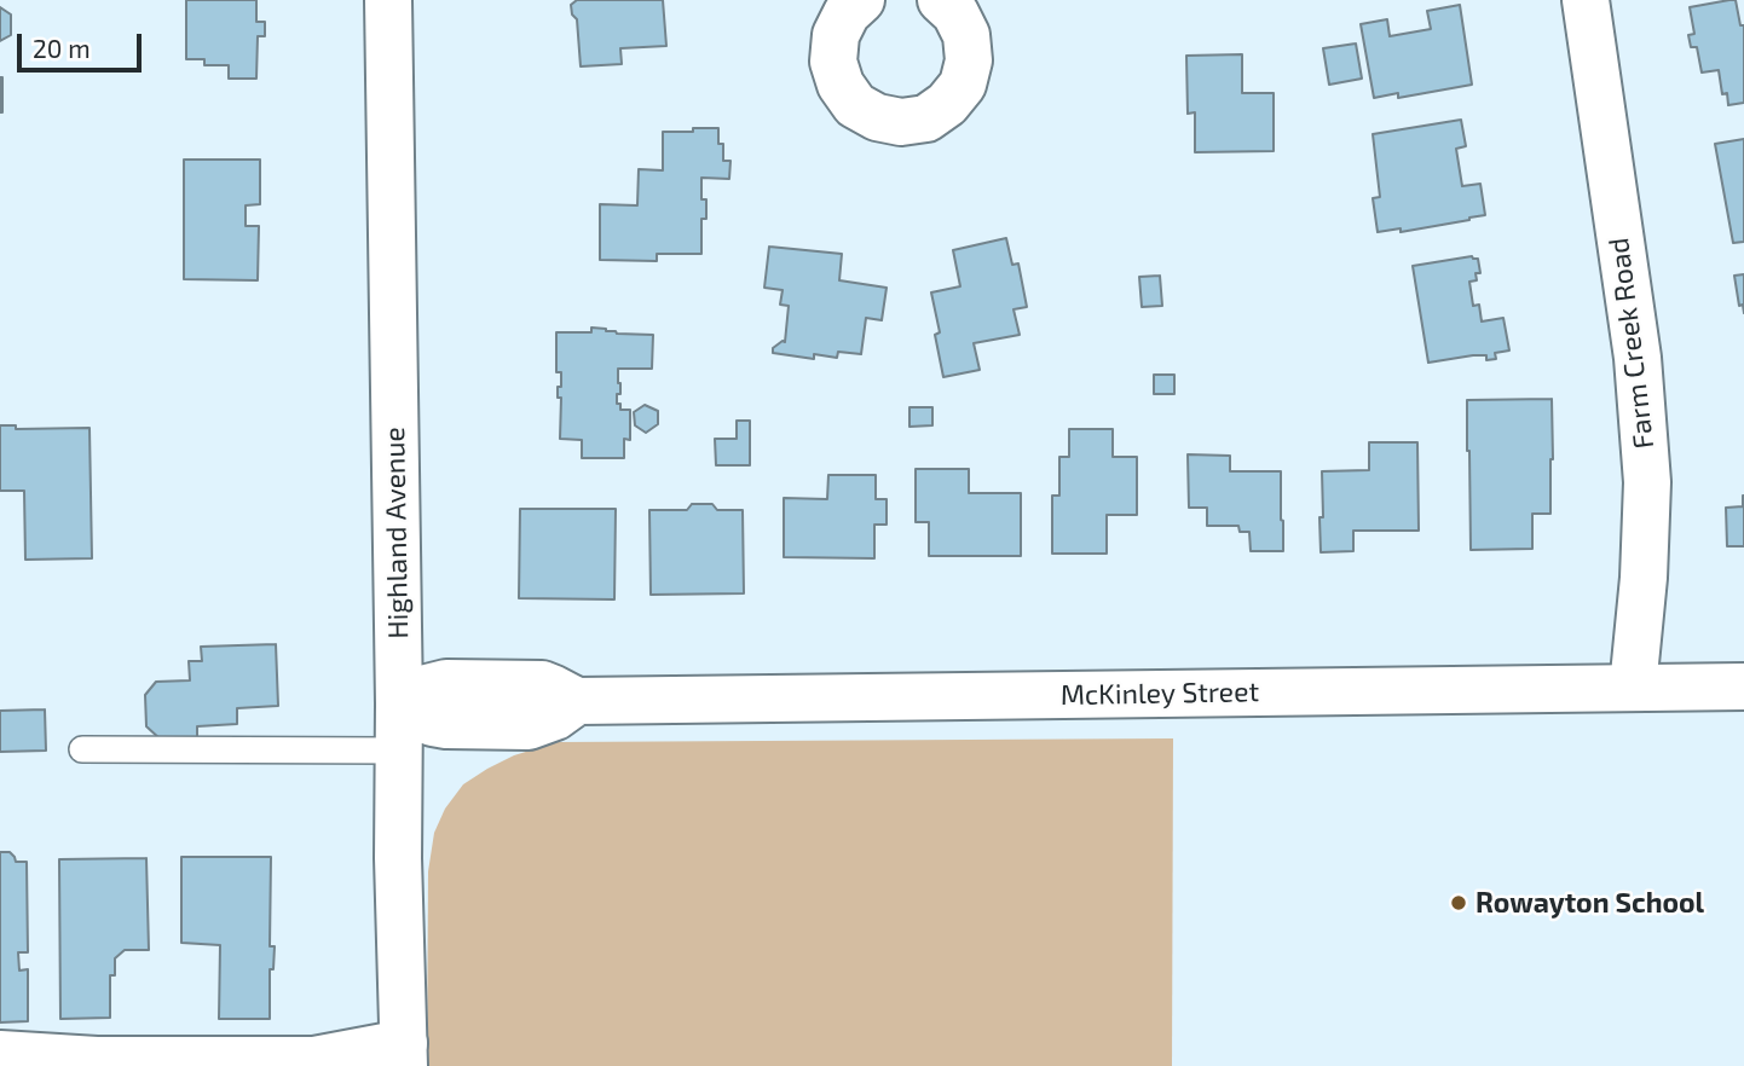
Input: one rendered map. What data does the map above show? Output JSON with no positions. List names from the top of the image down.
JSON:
{
  "streets": {
    "street": ["Farm Creek Road", "Highland Avenue", "McKinley Street"]
  },
  "crossings": [
    ["Farm Creek Road", "McKinley Street"],
    ["Highland Avenue", "McKinley Street"]
  ],
  "places": ["Rowayton School"],
  "scale_bar": "20 m"
}
